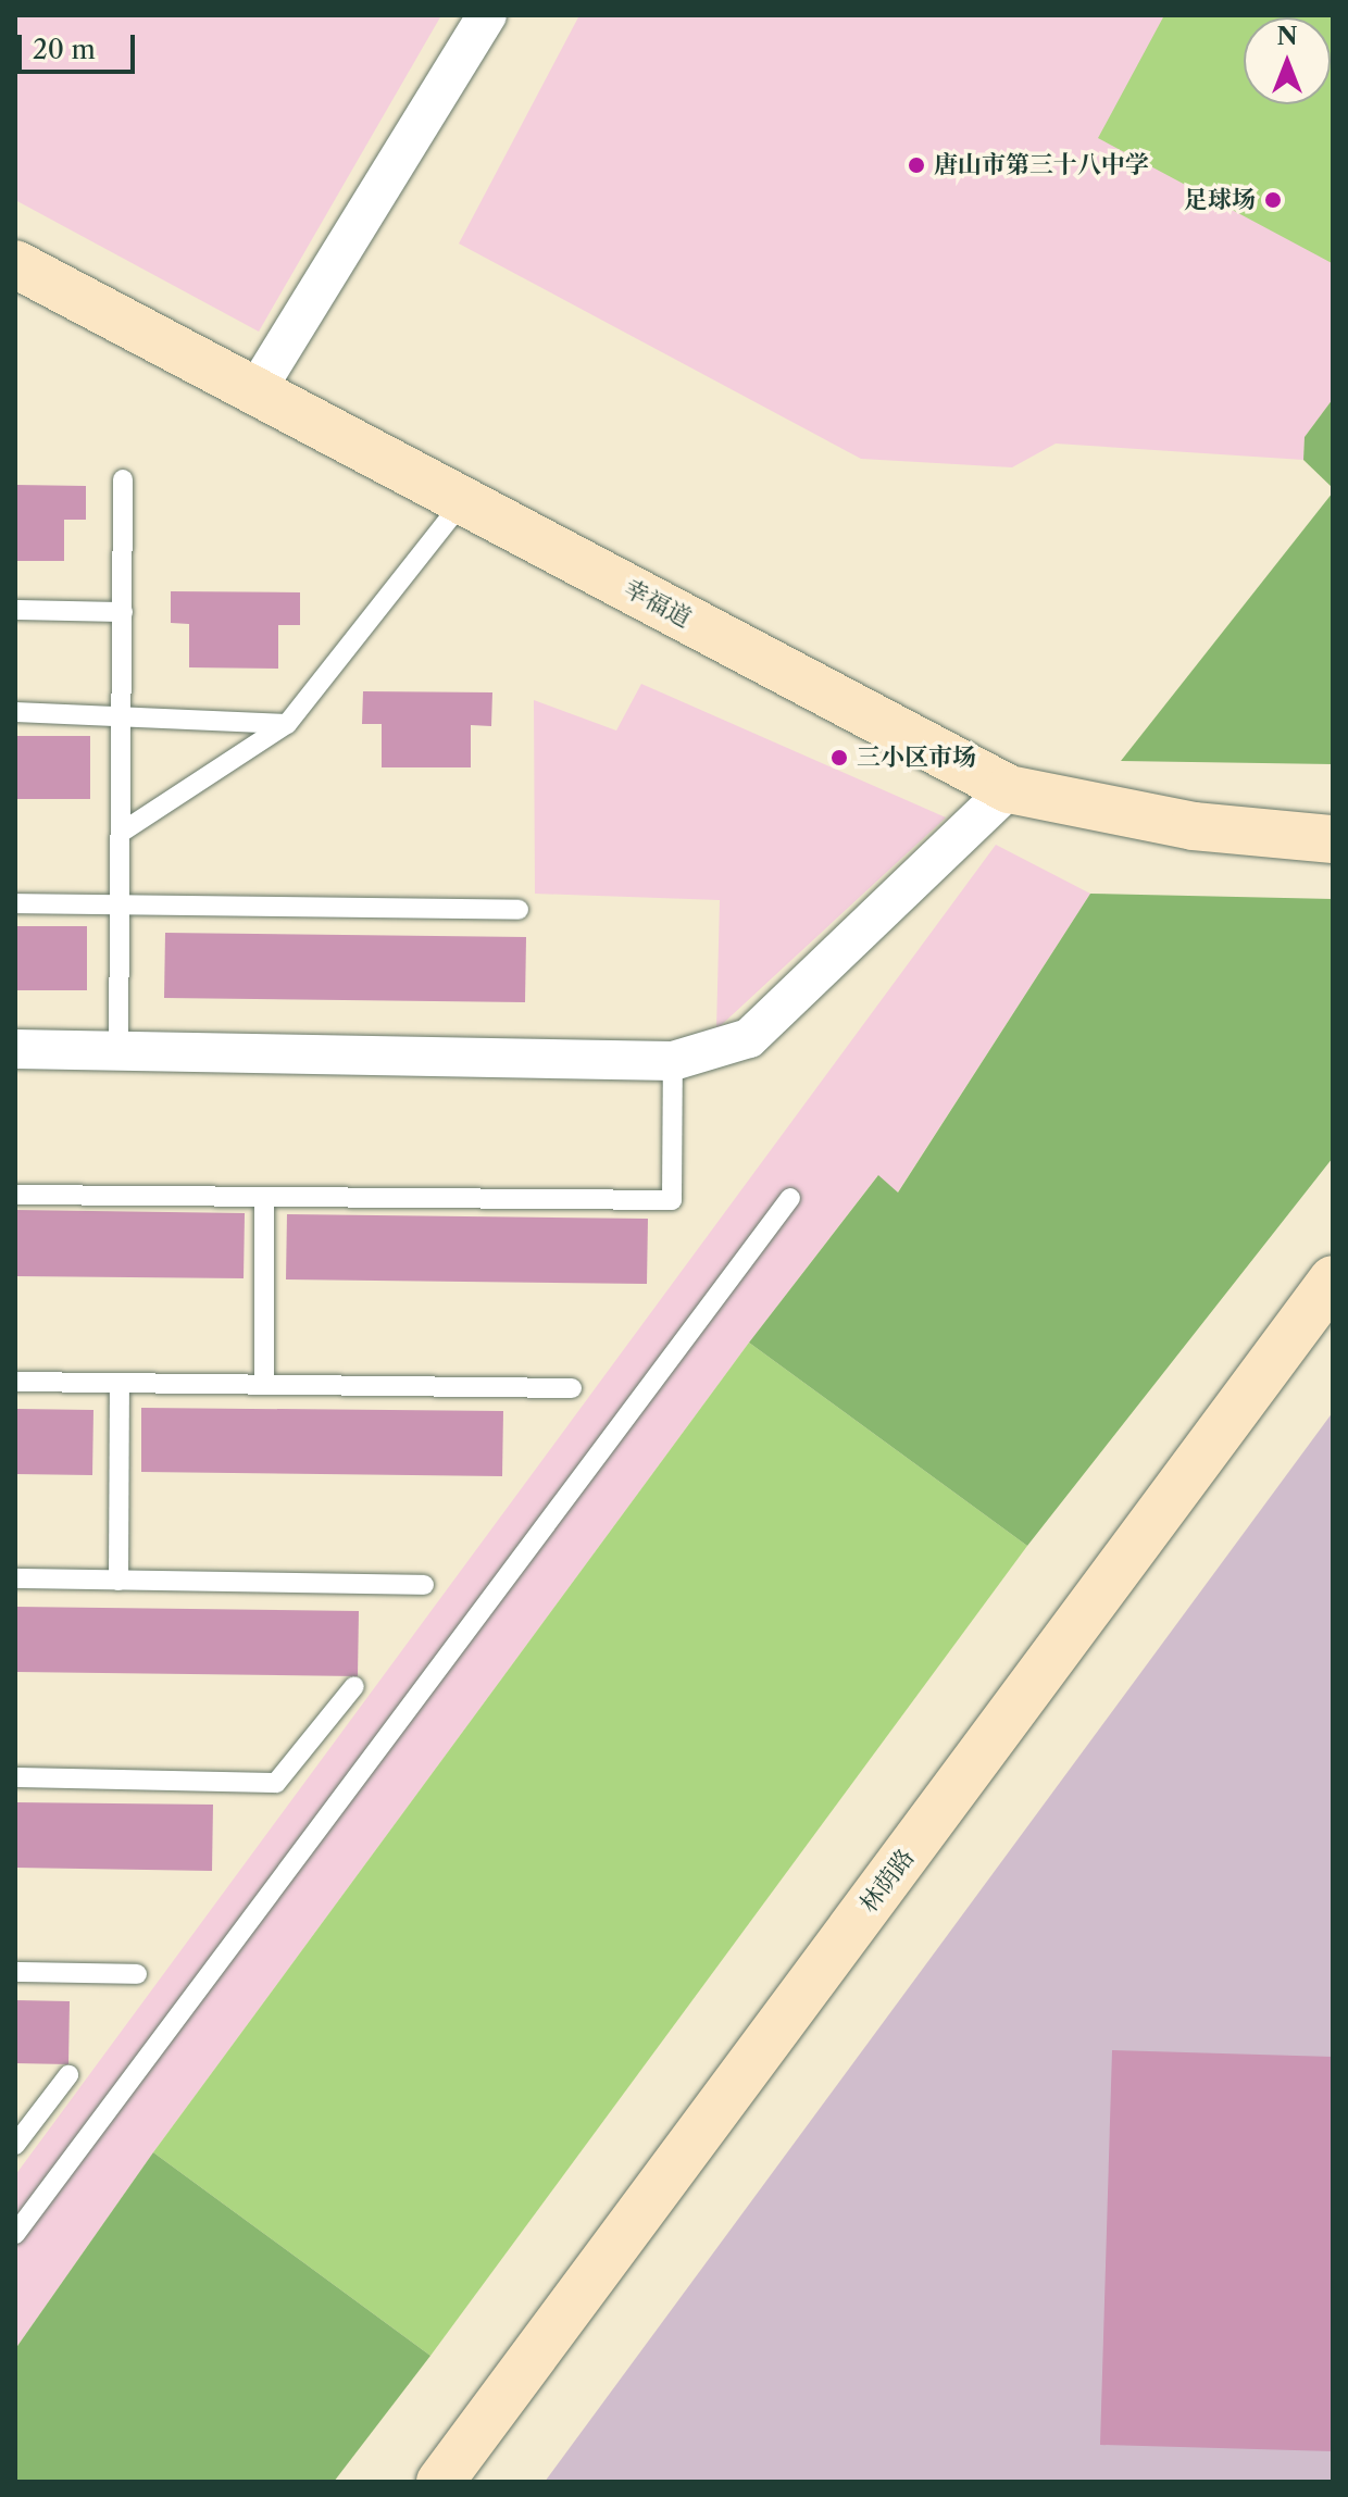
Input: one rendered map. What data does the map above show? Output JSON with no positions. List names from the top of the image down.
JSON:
{
  "streets": {
    "main road": ["幸福道", "林荫路"]
  },
  "places": ["唐山市第三十八中学", "足球场", "三小区市场"],
  "scale_bar": "20 m",
  "north": "top"
}
